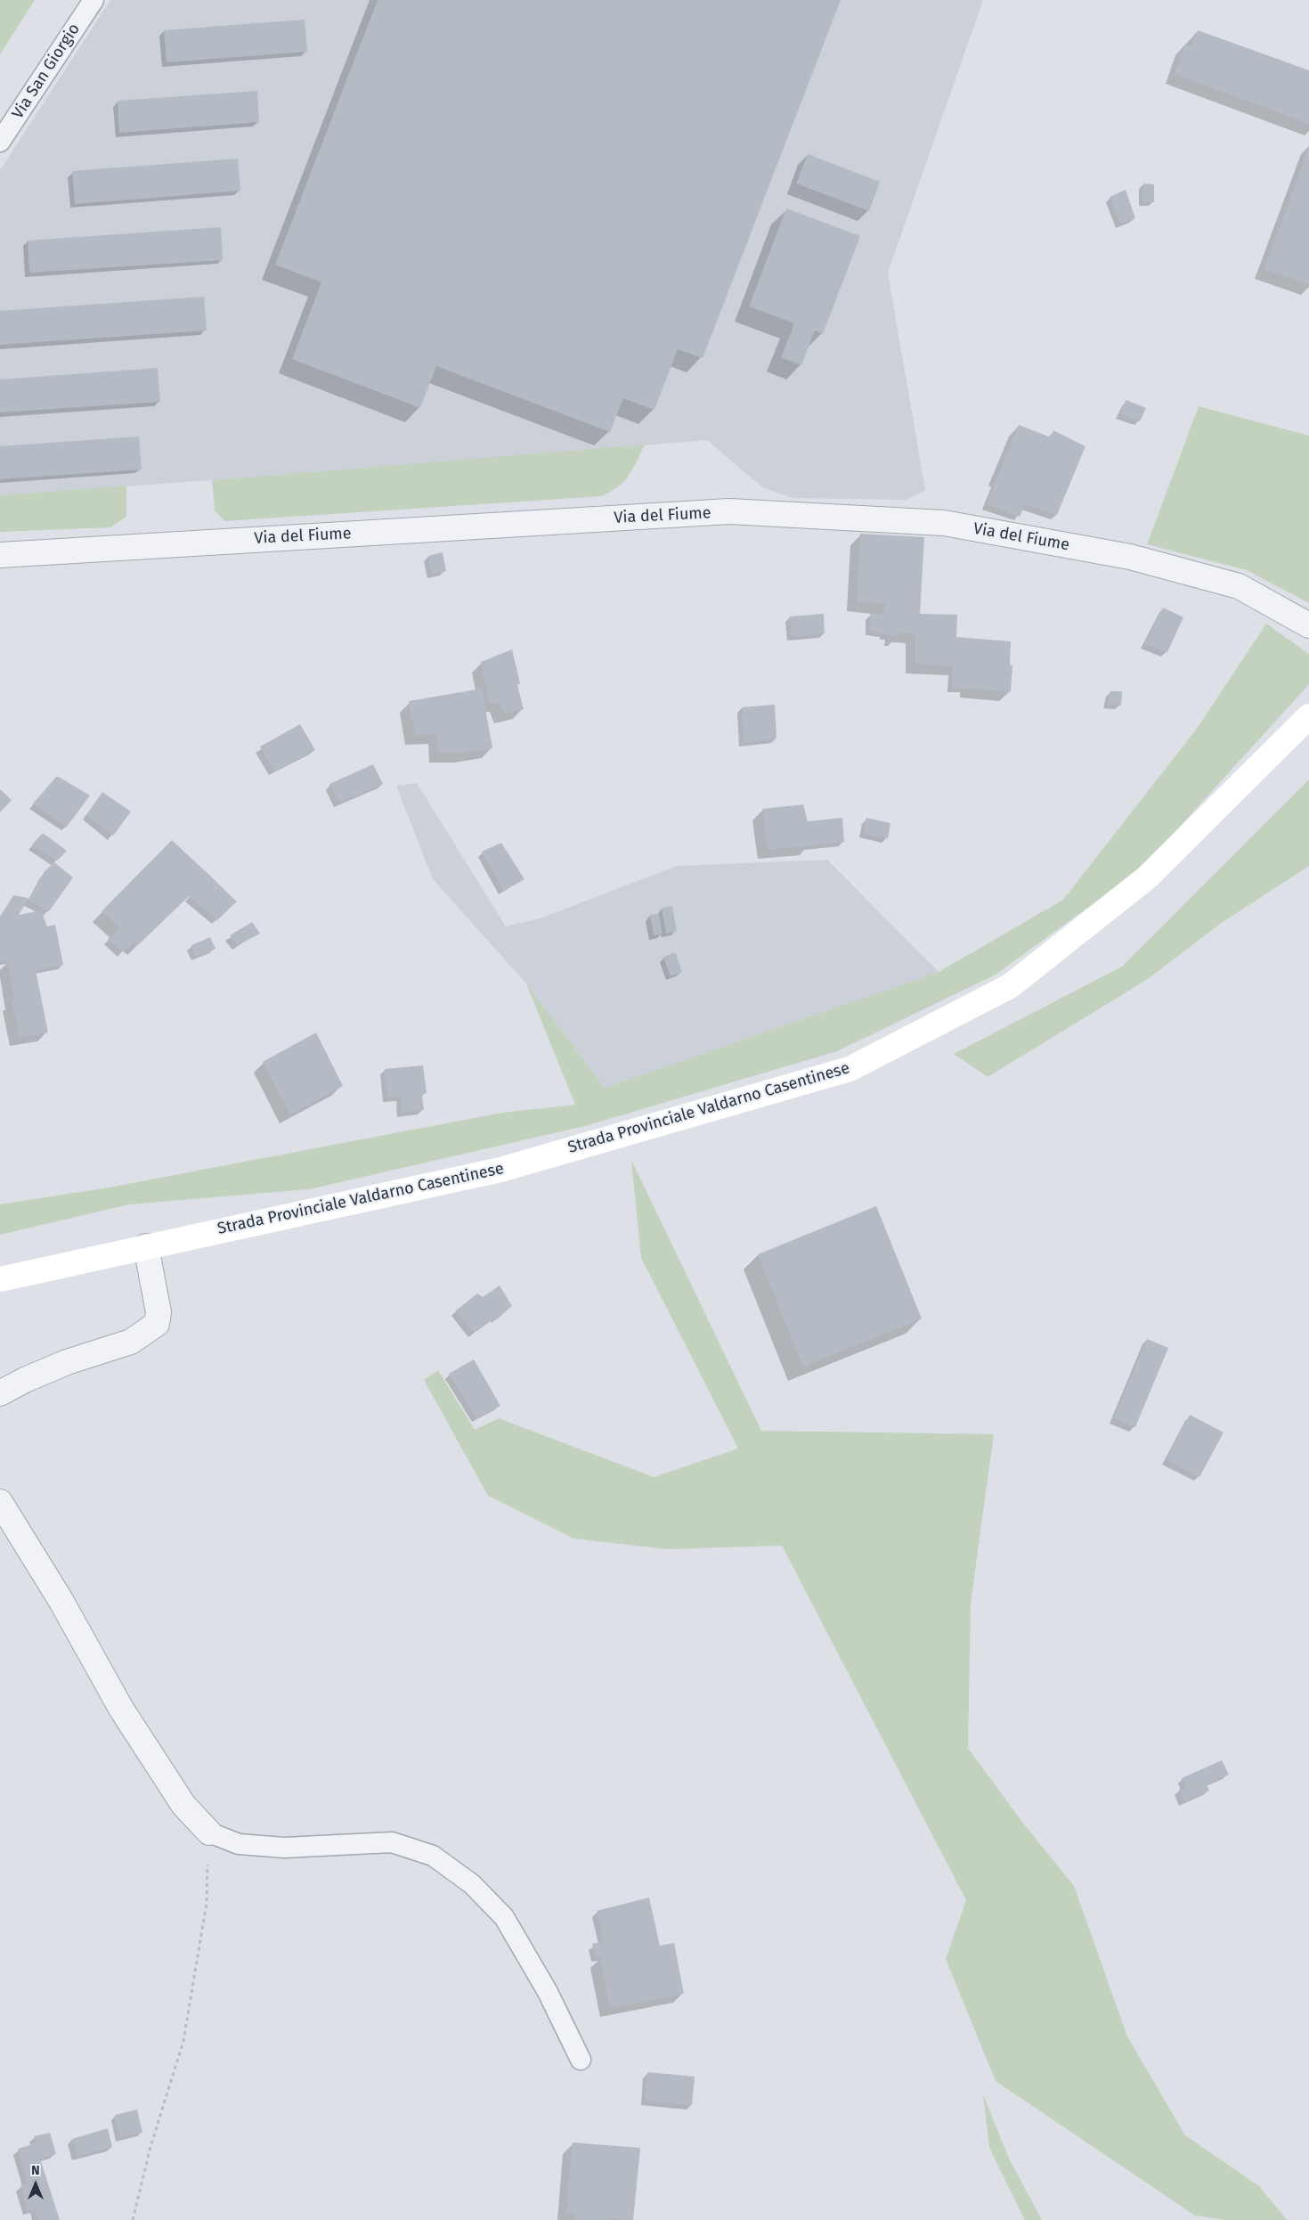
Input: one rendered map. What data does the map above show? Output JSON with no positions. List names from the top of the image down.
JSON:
{
  "streets": {
    "main road": ["Strada Provinciale Valdarno Casentinese"],
    "street": ["Via del Fiume"],
    "lane": ["Via San Giorgio"]
  },
  "north": "top"
}
